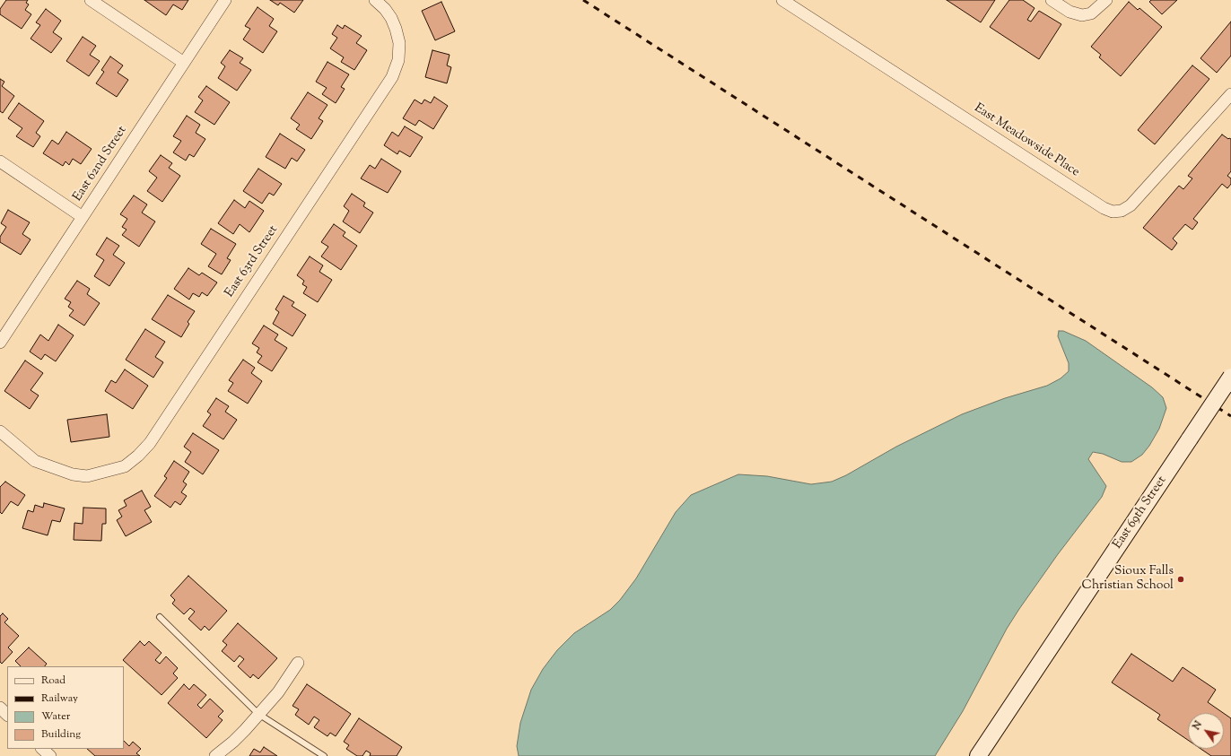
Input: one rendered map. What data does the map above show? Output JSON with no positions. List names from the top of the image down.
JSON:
{
  "streets": {
    "main road": ["East 69th Street"],
    "street": ["East Meadowside Place", "East 62nd Street", "East 63rd Street"]
  },
  "places": ["Sioux Falls Christian School"],
  "legend": [
    "Road",
    "Railway",
    "Water",
    "Building"
  ],
  "north": "top left"
}
